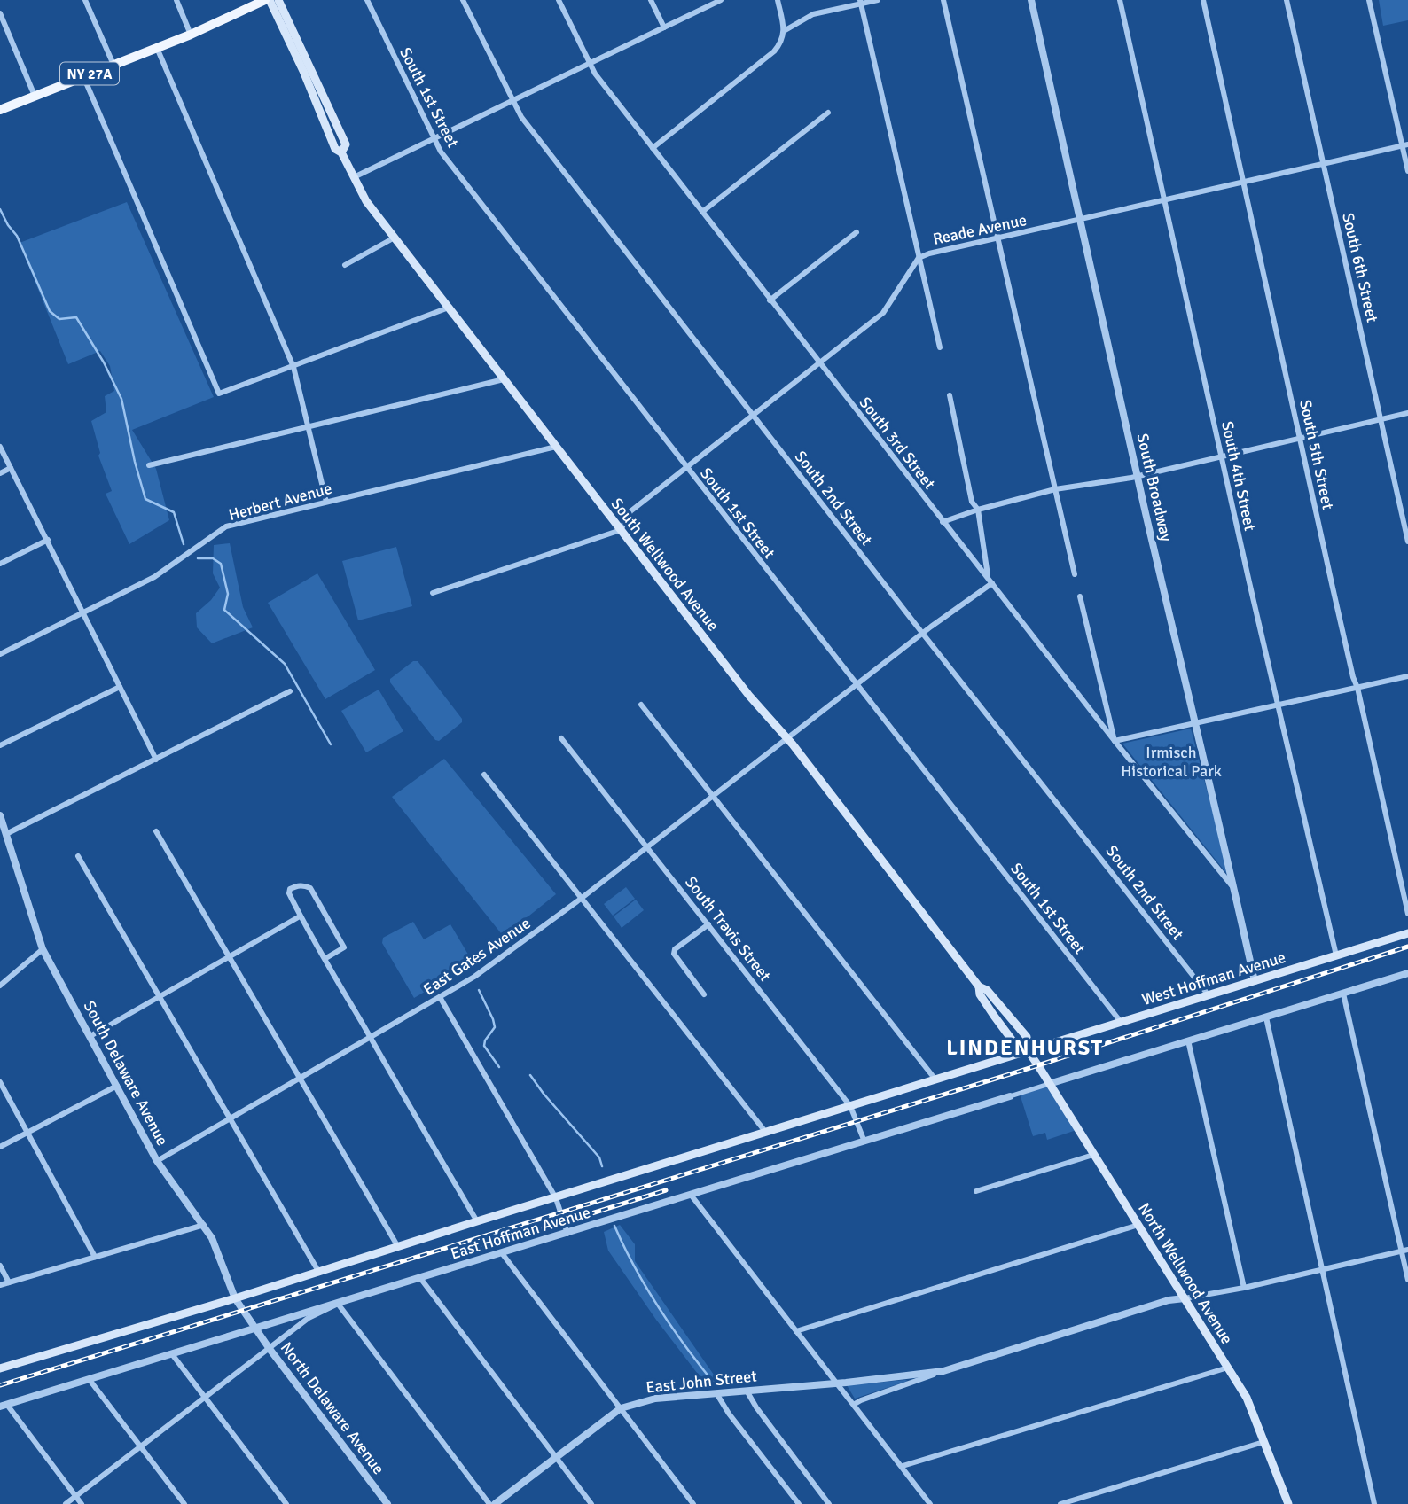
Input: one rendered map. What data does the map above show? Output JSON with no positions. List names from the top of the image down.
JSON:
{
  "streets": {
    "main road": [
      "NY 27A",
      "South Wellwood Avenue",
      "West Hoffman Avenue",
      "East Hoffman Avenue",
      "North Wellwood Avenue"
    ],
    "street": [
      "South 1st Street",
      "Reade Avenue",
      "South 6th Street",
      "South 3rd Street",
      "South 5th Street",
      "South 4th Street",
      "South Broadway",
      "South 2nd Street",
      "Herbert Avenue",
      "South Travis Street",
      "East Gates Avenue",
      "South Delaware Avenue",
      "East John Street",
      "North Delaware Avenue"
    ]
  },
  "crossings": [
    ["NY 27A", "South Wellwood Avenue"],
    ["South 1st Street", "Reade Avenue"],
    ["South 1st Street", "East Gates Avenue"],
    ["South 1st Street", "West Hoffman Avenue"],
    ["Reade Avenue", "South 6th Street"],
    ["Reade Avenue", "South 3rd Street"],
    ["Reade Avenue", "South 5th Street"],
    ["Reade Avenue", "South 4th Street"],
    ["Reade Avenue", "South Broadway"],
    ["Reade Avenue", "South 2nd Street"],
    ["Reade Avenue", "South Wellwood Avenue"],
    ["South 3rd Street", "South Broadway"],
    ["South 3rd Street", "East Gates Avenue"],
    ["South 4th Street", "West Hoffman Avenue"],
    ["South Broadway", "West Hoffman Avenue"],
    ["South 2nd Street", "East Gates Avenue"],
    ["South 2nd Street", "West Hoffman Avenue"],
    ["Herbert Avenue", "South Wellwood Avenue"],
    ["South Wellwood Avenue", "East Gates Avenue"],
    ["South Wellwood Avenue", "West Hoffman Avenue"],
    ["South Wellwood Avenue", "East Hoffman Avenue"],
    ["South Wellwood Avenue", "North Wellwood Avenue"],
    ["South Travis Street", "East Gates Avenue"],
    ["South Travis Street", "East Hoffman Avenue"],
    ["East Gates Avenue", "South Delaware Avenue"],
    ["West Hoffman Avenue", "East Hoffman Avenue"],
    ["South Delaware Avenue", "East Hoffman Avenue"],
    ["South Delaware Avenue", "North Delaware Avenue"],
    ["East Hoffman Avenue", "North Wellwood Avenue"],
    ["East Hoffman Avenue", "North Delaware Avenue"],
    ["North Wellwood Avenue", "East John Street"]
  ],
  "districts": ["LINDENHURST"],
  "parks": ["Irmisch Historical Park"]
}
